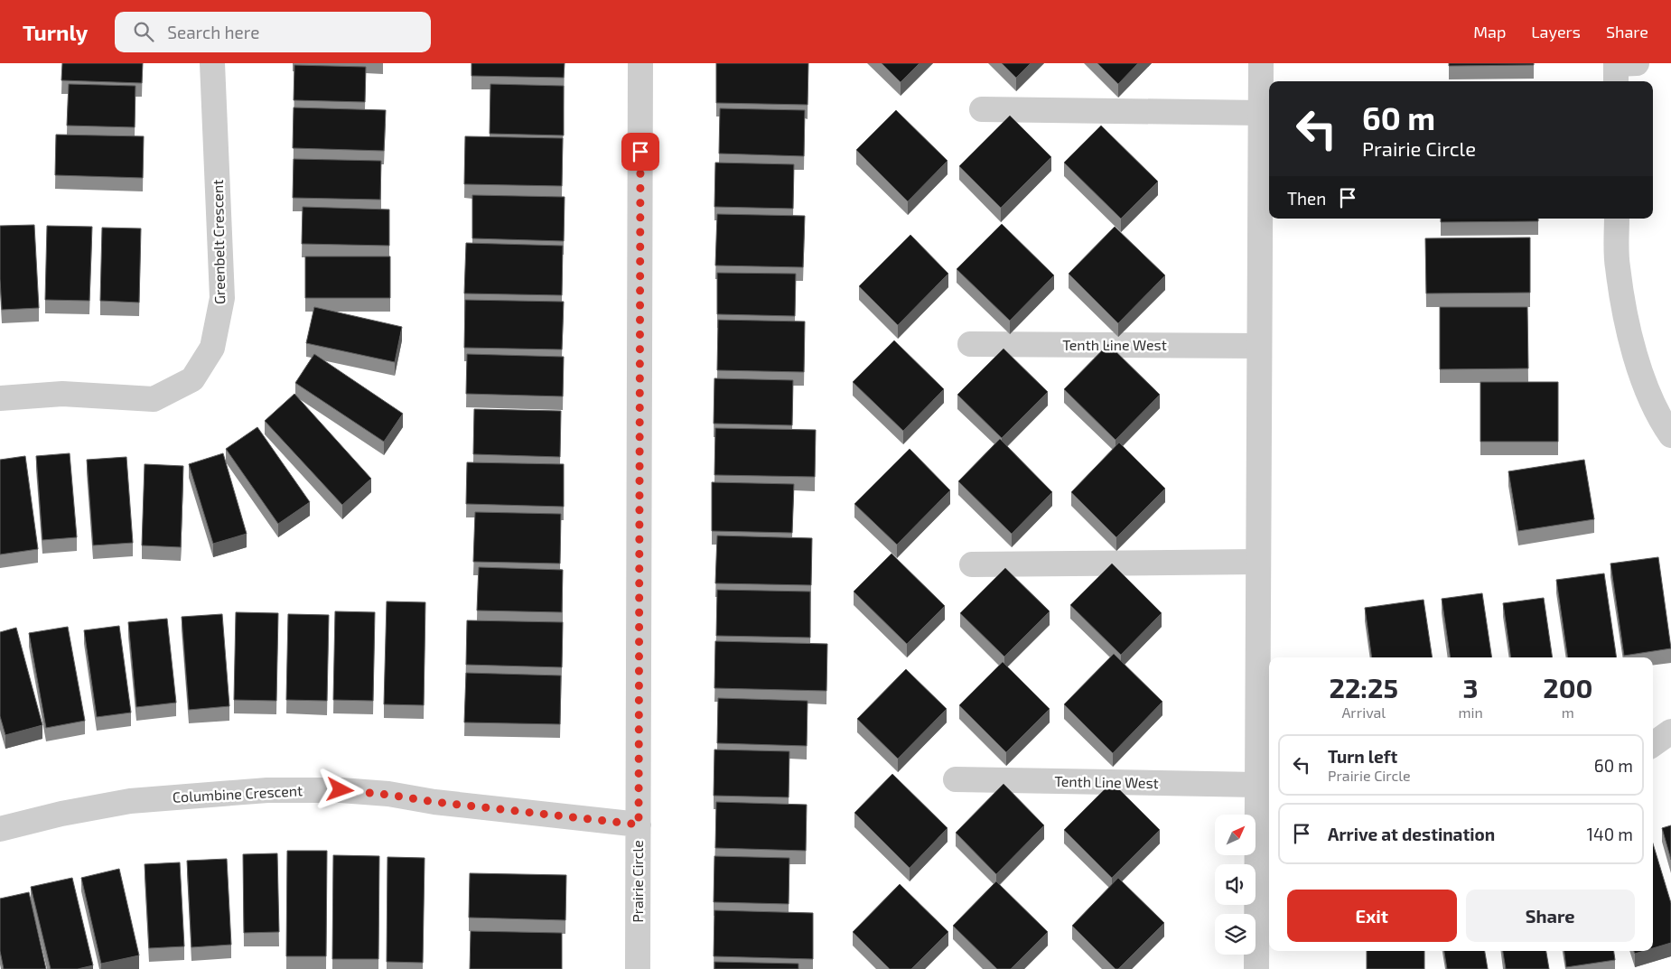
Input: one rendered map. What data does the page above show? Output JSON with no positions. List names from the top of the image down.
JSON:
{
  "streets": {
    "street": [
      "Greenbelt Crescent",
      "Tenth Line West",
      "Columbine Crescent",
      "Prairie Circle"
    ]
  },
  "crossings": [
    ["Columbine Crescent", "Prairie Circle"]
  ],
  "north": "top right",
  "page": {
    "header": "Turnly",
    "search": "Search here",
    "nav": ["Map", "Layers", "Share"],
    "turn": ["60 m", "Prairie Circle"],
    "then": "Then",
    "eta": [
      "22:25",
      "Arrival",
      "3",
      "min",
      "200",
      "m"
    ],
    "list": [
      {
        "name": "Turn left",
        "note": "Prairie Circle",
        "value": "60 m"
      },
      {
        "name": "Arrive at destination",
        "value": "140 m"
      }
    ],
    "buttons": ["Exit", "Share"]
  }
}
